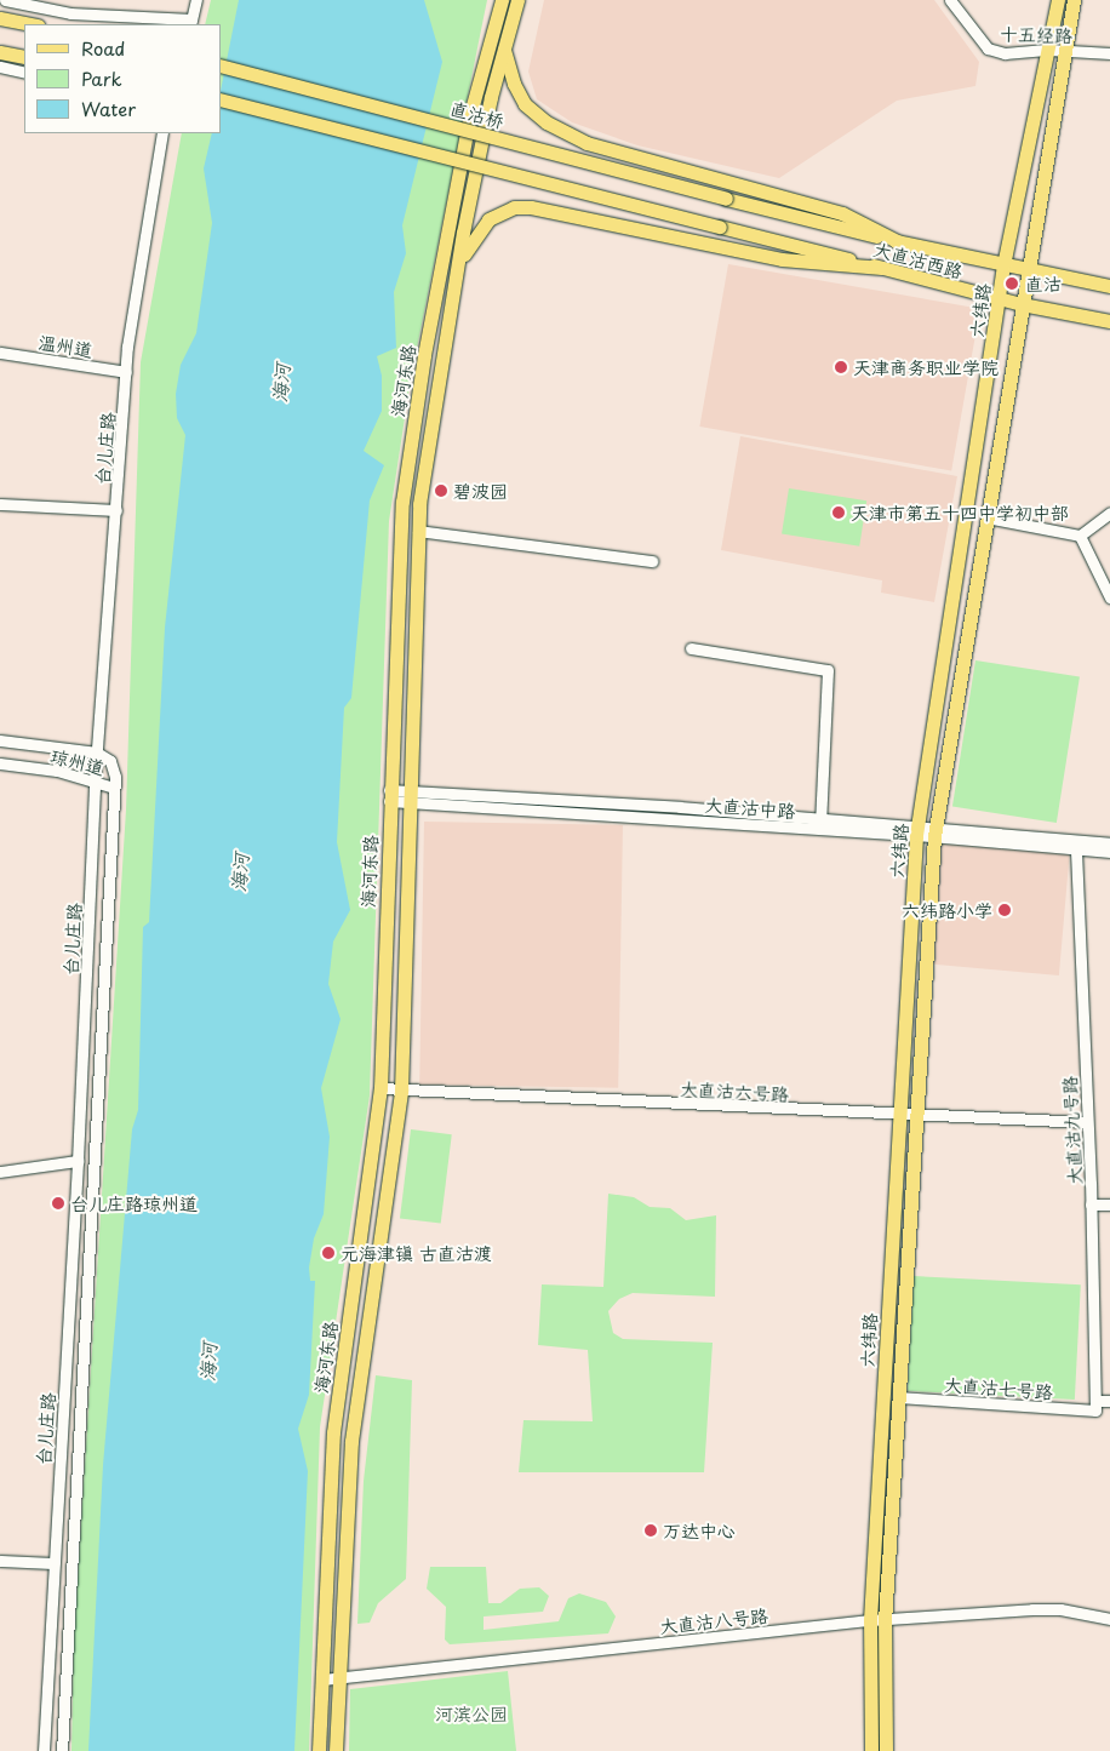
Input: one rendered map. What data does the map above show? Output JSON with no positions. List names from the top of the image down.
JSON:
{
  "streets": {
    "main road": [
      "直沽桥",
      "大直沽西路",
      "六纬路",
      "海河东路"
    ],
    "street": [
      "十五经路",
      "温州道",
      "台儿庄路",
      "琼州道",
      "大直沽中路",
      "大直沽六号路",
      "大直沽九号路",
      "大直沽七号路",
      "大直沽八号路"
    ]
  },
  "crossings": [
    ["十五经路", "六纬路"],
    ["直沽桥", "大直沽西路"],
    ["大直沽西路", "六纬路"],
    ["六纬路", "大直沽中路"],
    ["六纬路", "大直沽六号路"],
    ["六纬路", "大直沽七号路"],
    ["六纬路", "大直沽八号路"],
    ["温州道", "台儿庄路"],
    ["海河东路", "大直沽中路"],
    ["海河东路", "大直沽六号路"],
    ["海河东路", "大直沽八号路"],
    ["台儿庄路", "琼州道"],
    ["大直沽中路", "大直沽九号路"],
    ["大直沽六号路", "大直沽九号路"],
    ["大直沽九号路", "大直沽七号路"]
  ],
  "water": ["海河"],
  "parks": ["河滨公园"],
  "places": [
    "直沽",
    "天津商务职业学院",
    "碧波园",
    "天津市第五十四中学初中部",
    "六纬路小学",
    "台儿庄路琼州道",
    "元海津镇 古直沽渡",
    "万达中心"
  ],
  "legend": ["Road", "Park", "Water"]
}
